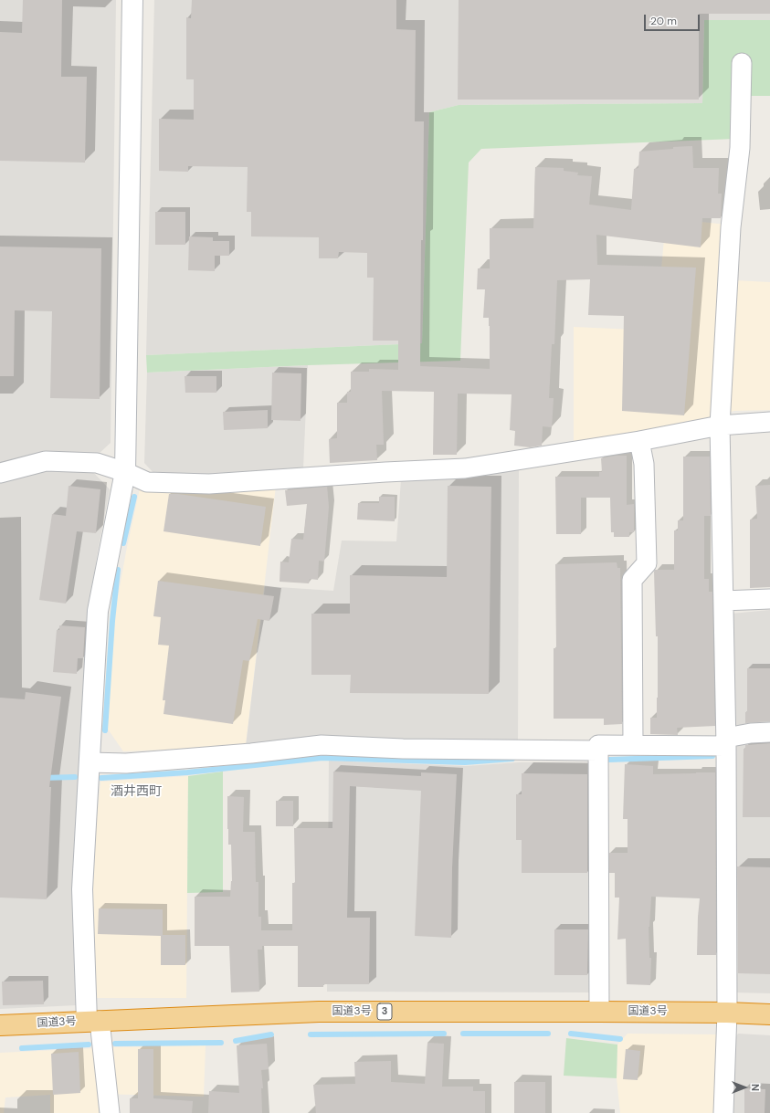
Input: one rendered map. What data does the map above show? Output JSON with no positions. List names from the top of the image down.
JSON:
{
  "streets": {
    "highway": ["国道3号", "3"]
  },
  "districts": ["酒井西町"],
  "scale_bar": "20 m",
  "north": "right"
}
